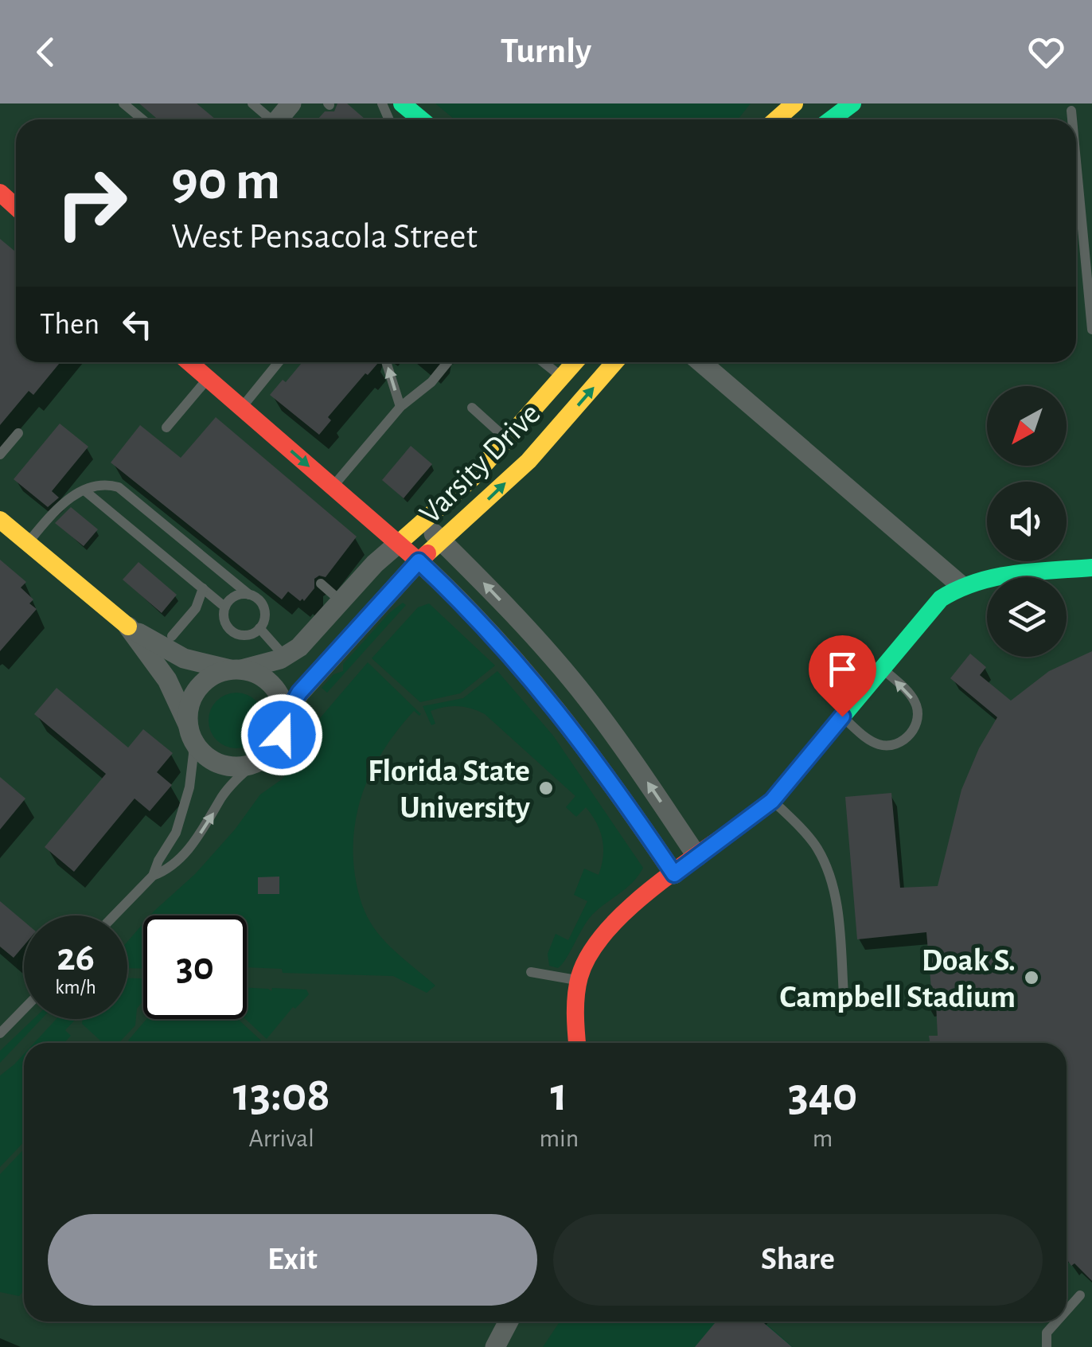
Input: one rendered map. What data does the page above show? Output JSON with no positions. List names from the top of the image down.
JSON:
{
  "streets": {
    "main road": ["Varsity Drive"]
  },
  "places": ["Florida State University", "Doak S. Campbell Stadium"],
  "north": "bottom left",
  "page": {
    "header": "Turnly",
    "turn": ["90 m", "West Pensacola Street"],
    "then": "Then",
    "speed": "26 km/h",
    "limit": "30",
    "eta": [
      "13:08",
      "Arrival",
      "1",
      "min",
      "340",
      "m"
    ],
    "buttons": ["Exit", "Share"]
  }
}
